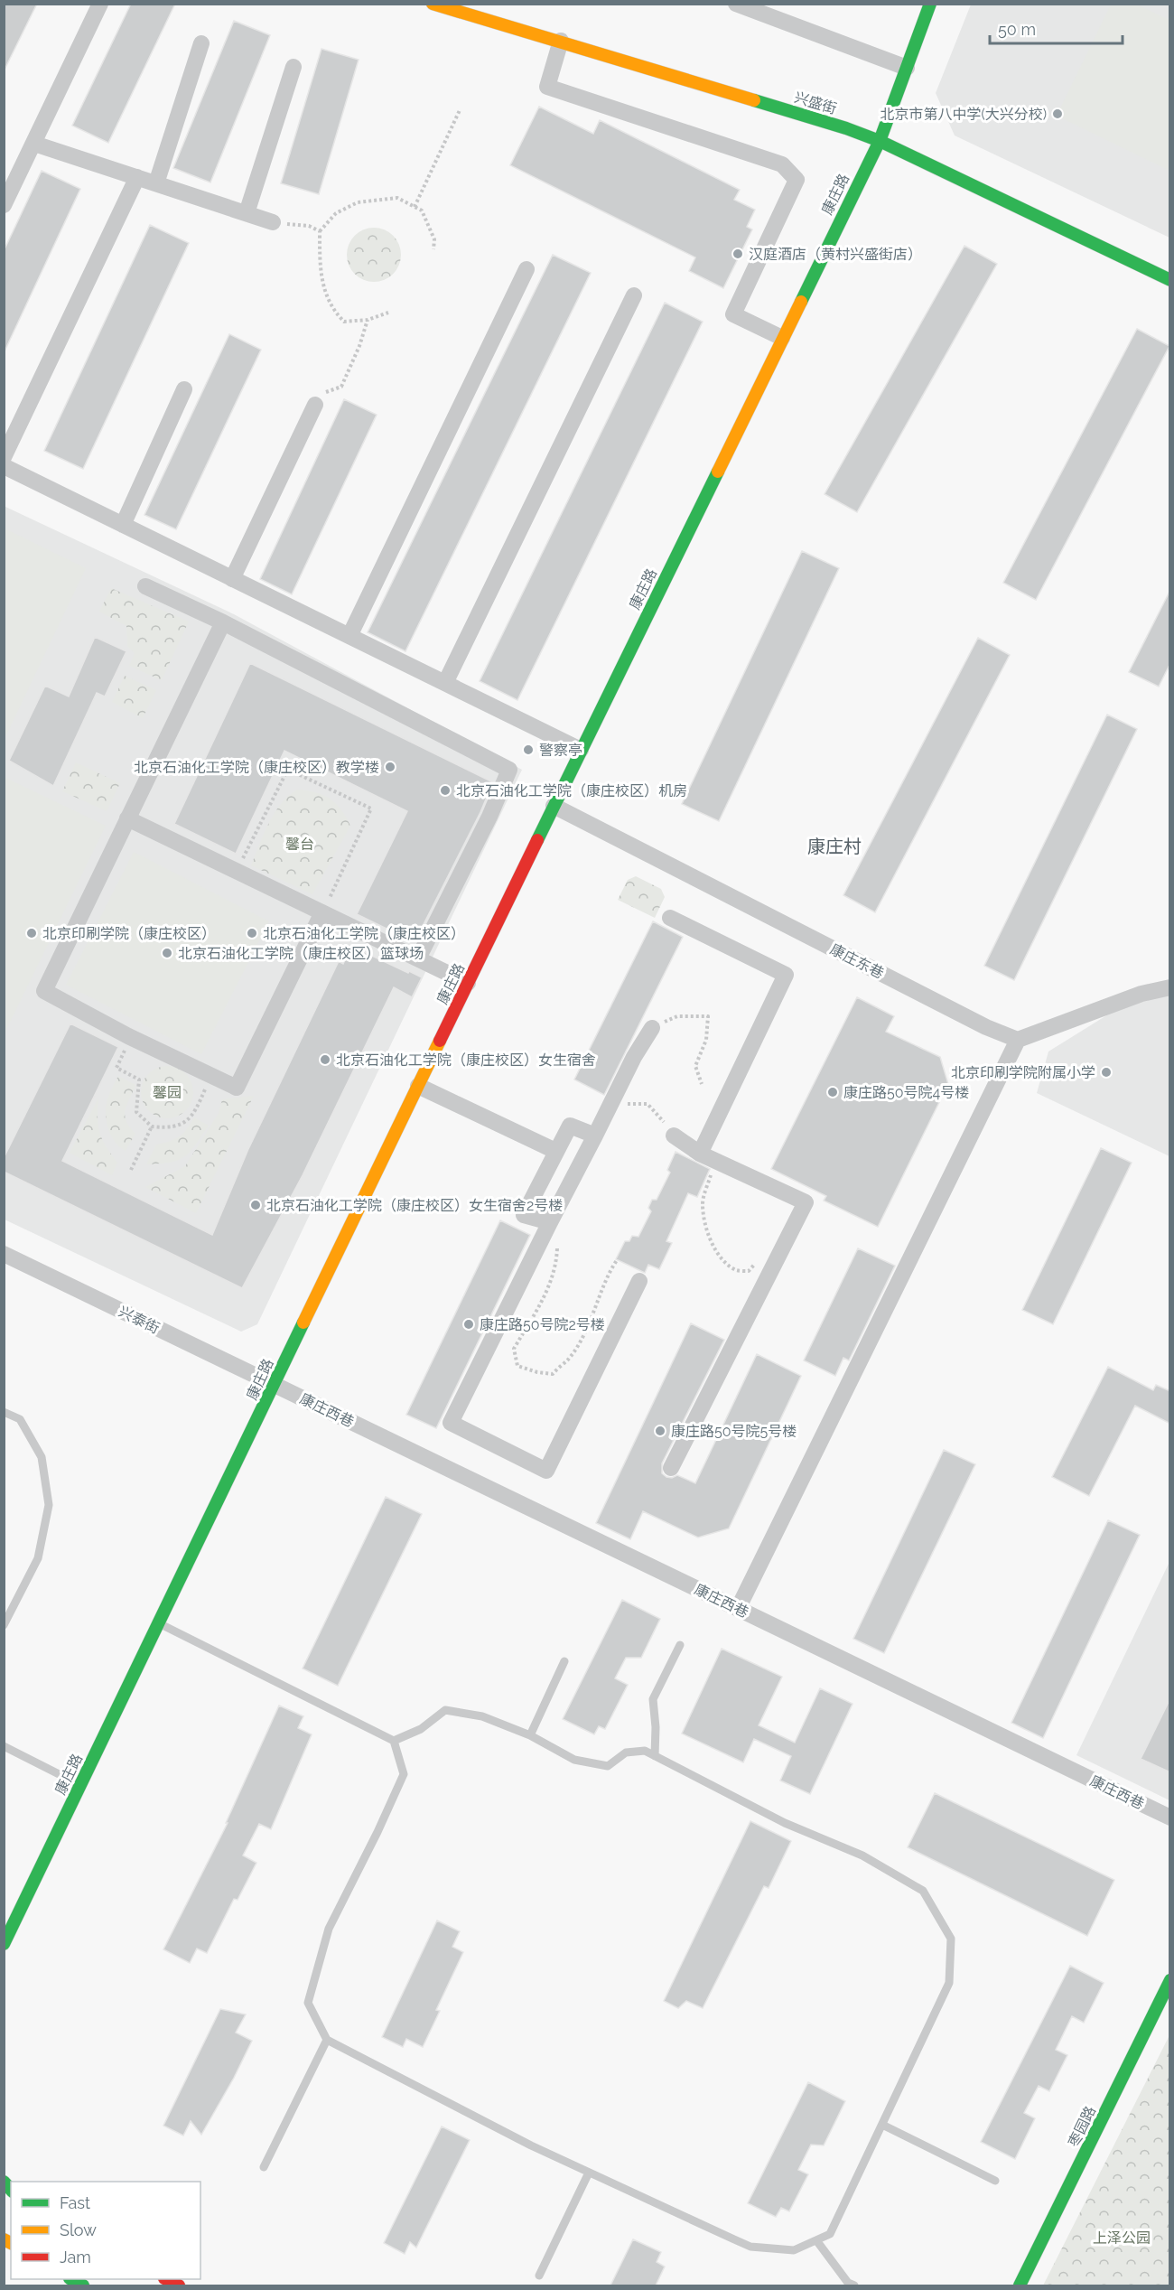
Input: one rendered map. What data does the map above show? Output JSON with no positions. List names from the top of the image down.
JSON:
{
  "streets": {
    "street": [
      "兴盛街",
      "康庄路",
      "康庄东巷",
      "兴泰街",
      "康庄西巷",
      "枣园路"
    ]
  },
  "crossings": [
    ["兴盛街", "康庄路"],
    ["康庄路", "康庄东巷"],
    ["康庄路", "兴泰街"],
    ["康庄路", "康庄西巷"],
    ["兴泰街", "康庄西巷"]
  ],
  "districts": ["康庄村"],
  "parks": ["馨台", "馨园", "上泽公园"],
  "places": [
    "北京市第八中学(大兴分校)",
    "汉庭酒店（黄村兴盛街店）",
    "警察亭",
    "北京石油化工学院（康庄校区）教学楼",
    "北京石油化工学院（康庄校区）机房",
    "北京印刷学院（康庄校区）",
    "北京石油化工学院（康庄校区）",
    "北京石油化工学院（康庄校区）篮球场",
    "北京石油化工学院（康庄校区）女生宿舍",
    "北京印刷学院附属小学",
    "康庄路50号院4号楼",
    "北京石油化工学院（康庄校区）女生宿舍2号楼",
    "康庄路50号院2号楼",
    "康庄路50号院5号楼"
  ],
  "legend": ["Fast", "Slow", "Jam"],
  "scale_bar": "50 m"
}
